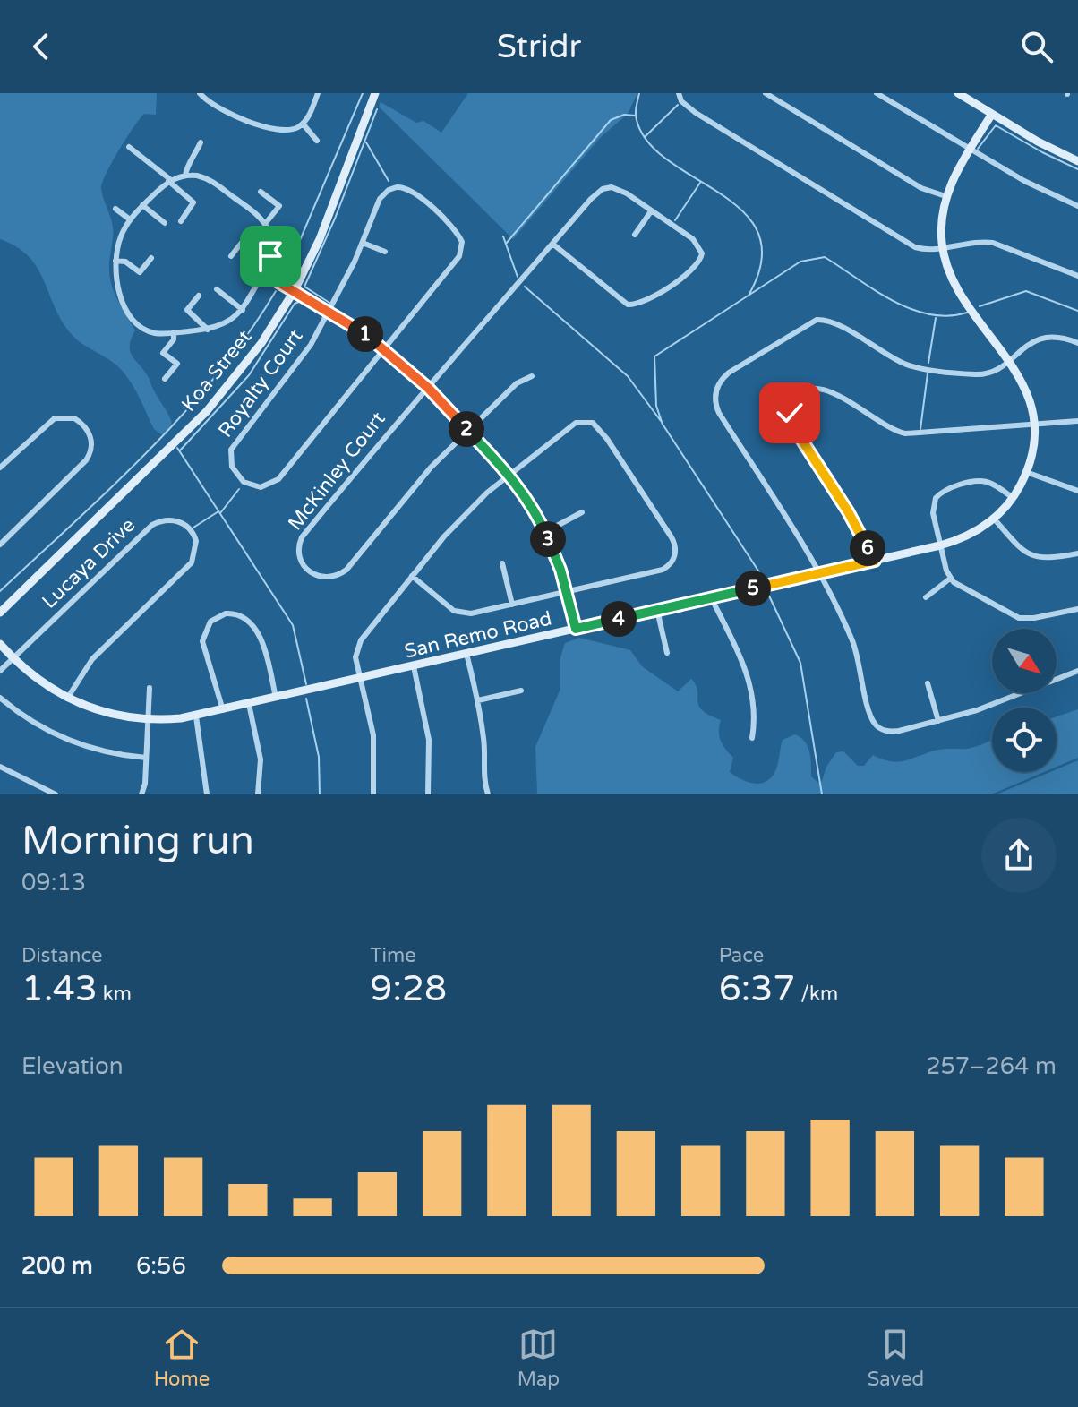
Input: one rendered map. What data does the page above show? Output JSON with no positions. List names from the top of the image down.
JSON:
{
  "streets": {
    "street": [
      "Koa Street",
      "Royalty Court",
      "McKinley Court",
      "Lucaya Drive",
      "San Remo Road"
    ]
  },
  "crossings": [
    ["Lucaya Drive", "San Remo Road"]
  ],
  "north": "bottom right",
  "page": {
    "header": "Stridr",
    "pins": [
      "1",
      "2",
      "3",
      "6",
      "5",
      "4"
    ],
    "heading": ["Morning run", "09:13"],
    "stats": [
      ["Distance", "1.43 km"],
      ["Time", "9:28"],
      ["Pace", "6:37 /km"]
    ],
    "chart": ["Elevation", "257–264 m"],
    "list": [
      {
        "name": "200 m",
        "note": "6:56"
      }
    ],
    "tabs": ["Home", "Map", "Saved"]
  }
}
